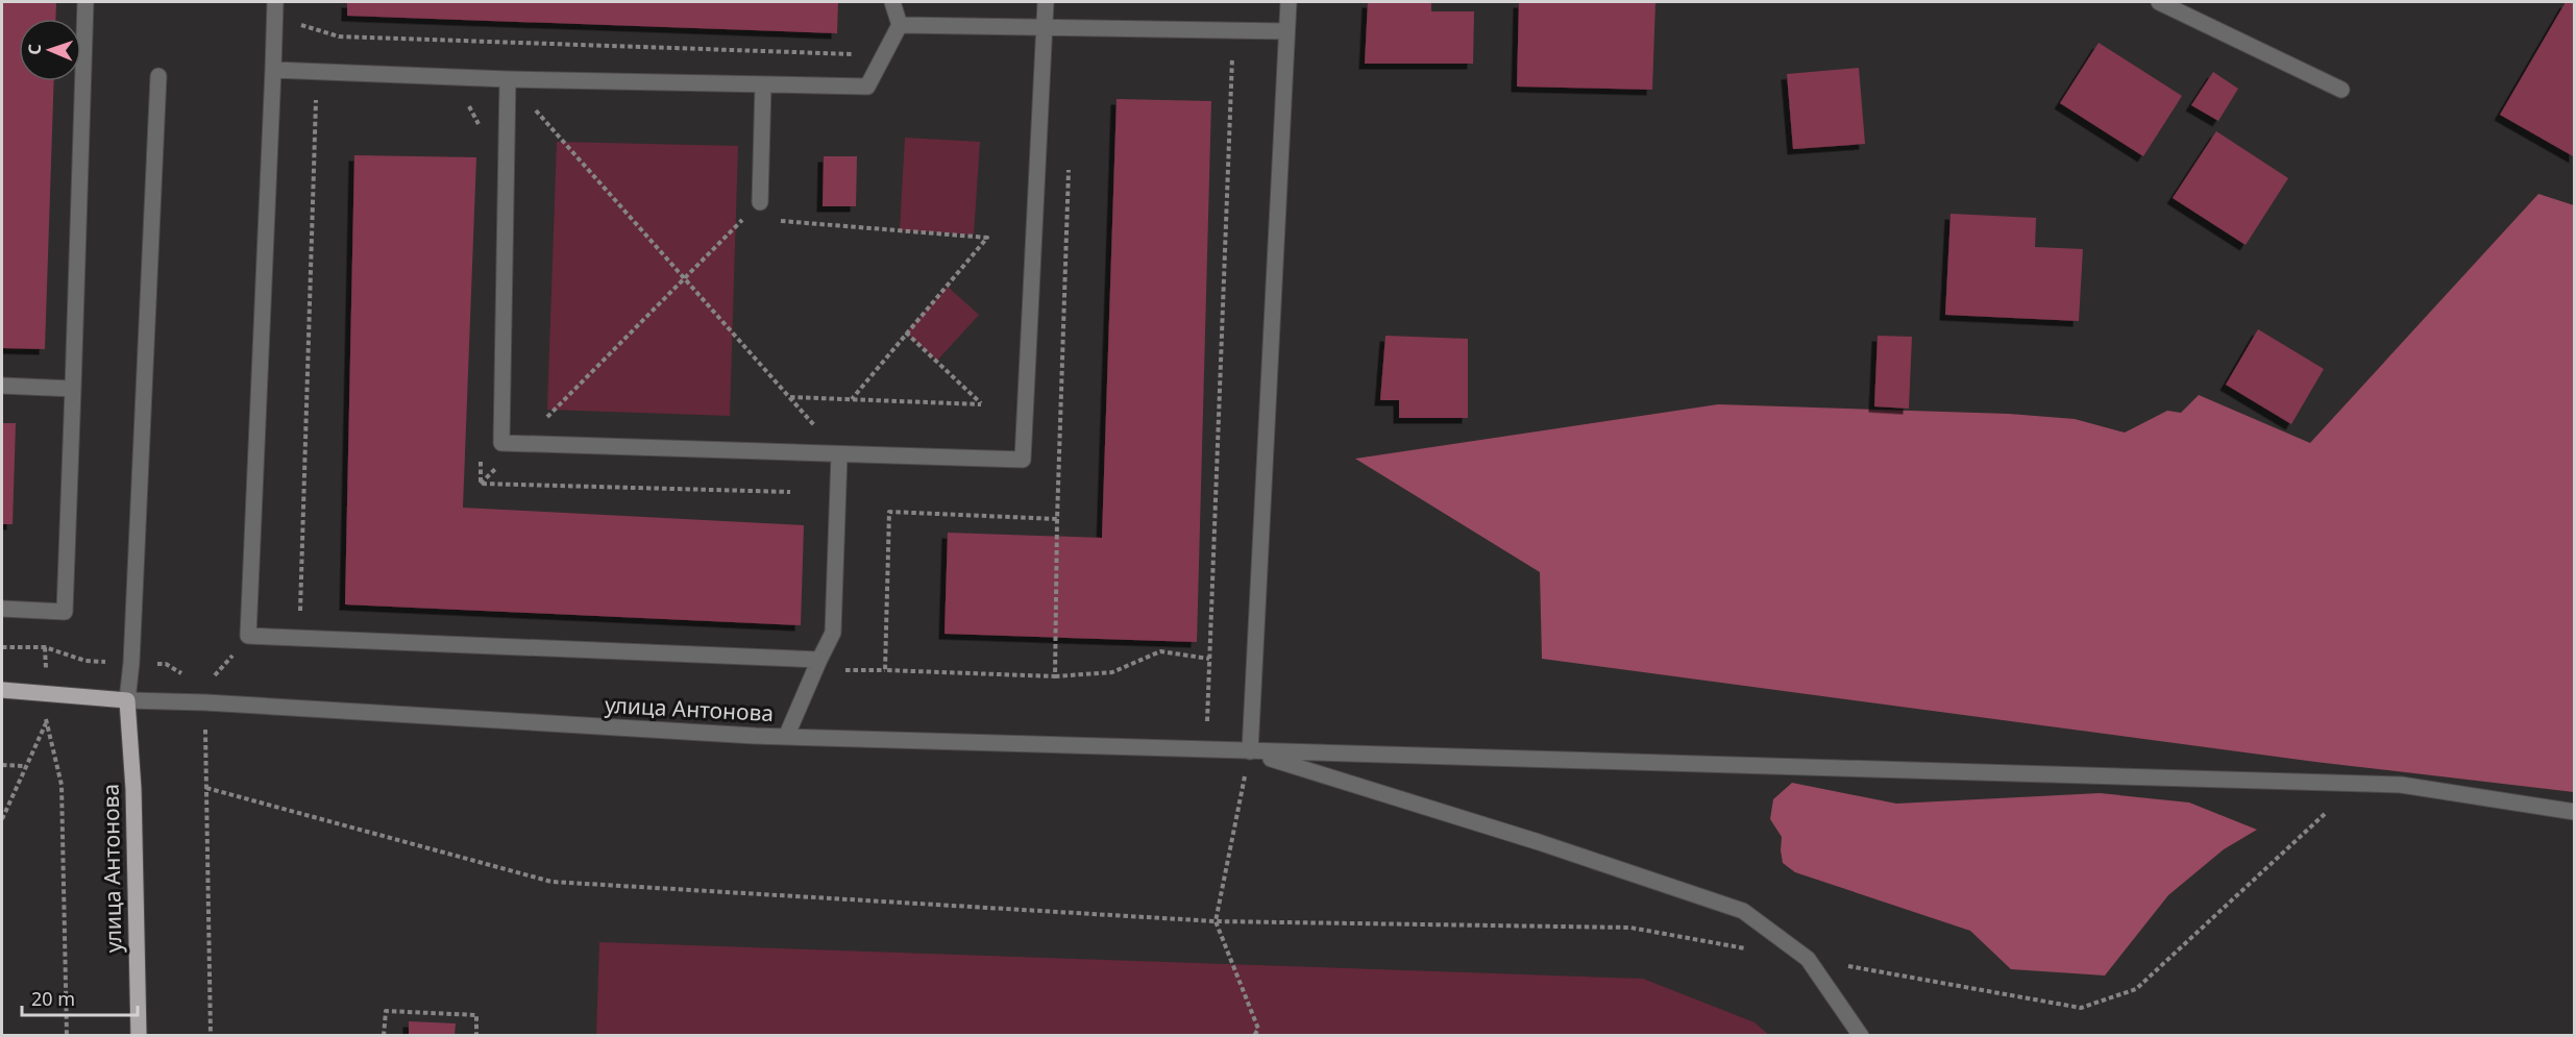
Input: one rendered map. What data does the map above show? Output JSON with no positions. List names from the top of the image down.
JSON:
{
  "streets": {
    "main road": ["улица Антонова"]
  },
  "scale_bar": "20 m",
  "north": "left"
}
